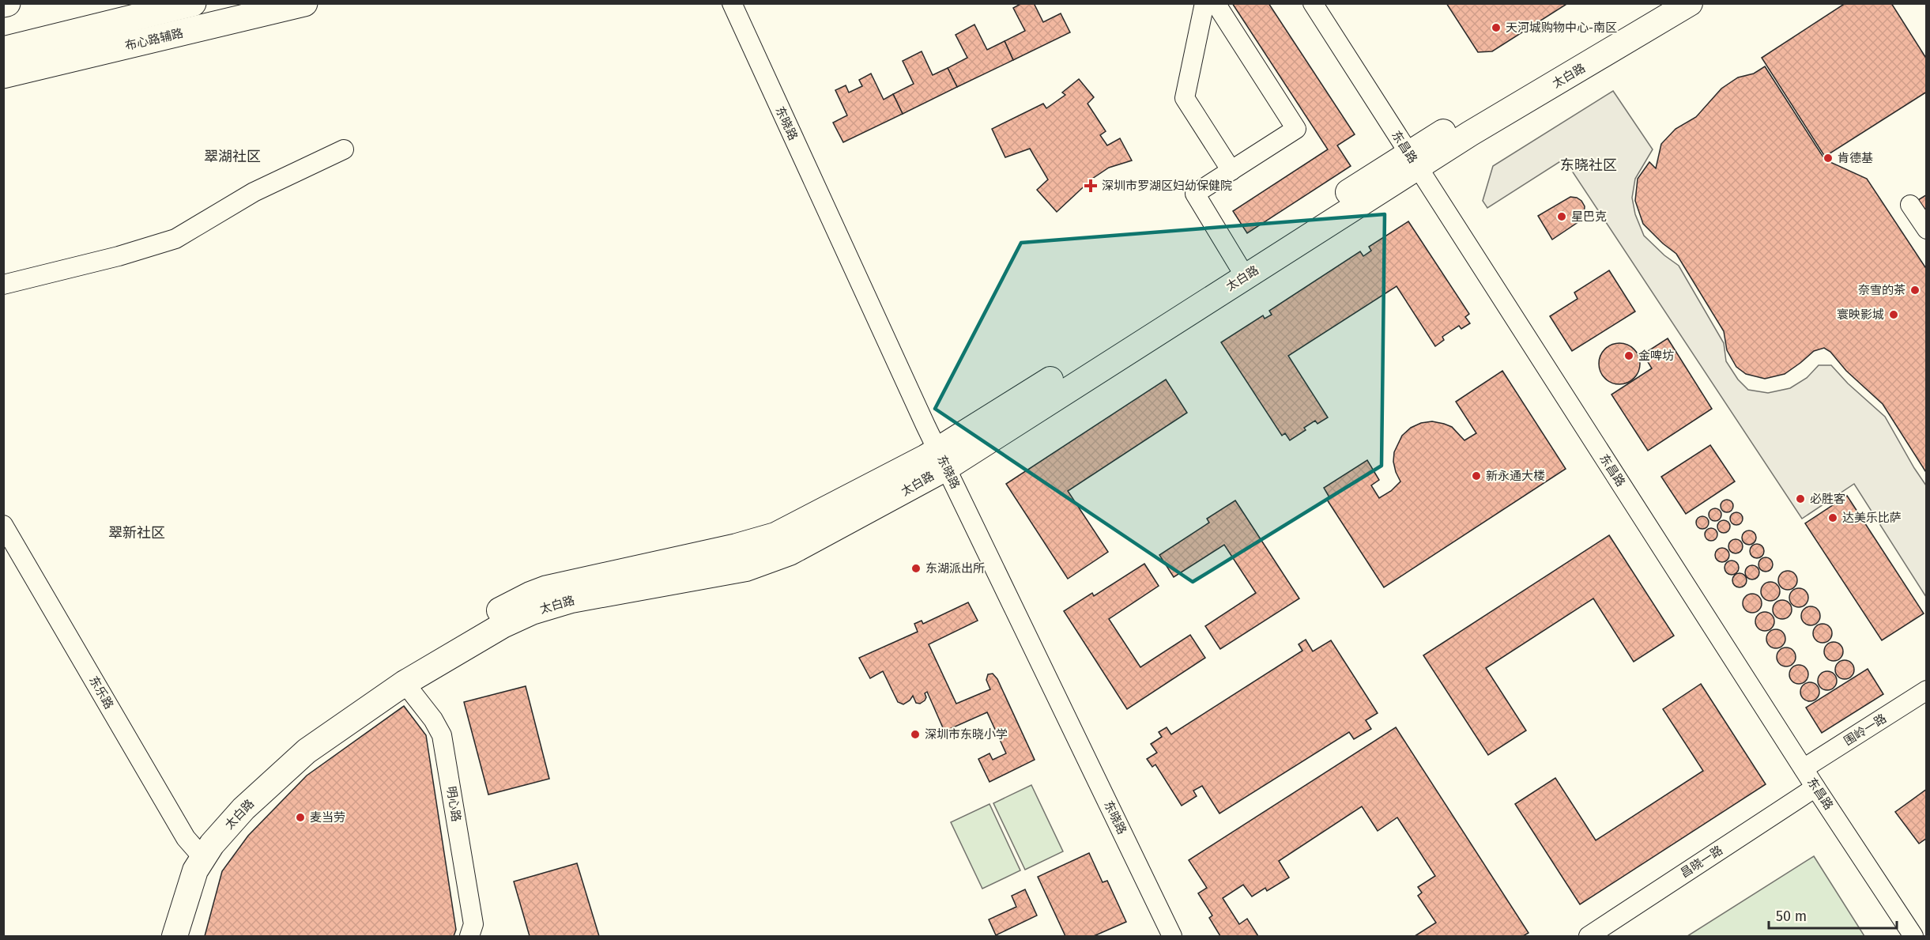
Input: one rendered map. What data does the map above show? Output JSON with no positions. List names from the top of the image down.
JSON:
{
  "streets": {
    "highway": ["布心路辅路"],
    "main road": ["太白路"],
    "street": [
      "东晓路",
      "东昌路",
      "东乐路",
      "围岭一路",
      "明心路",
      "昌晓一路"
    ]
  },
  "crossings": [
    ["太白路", "东晓路"],
    ["太白路", "东昌路"],
    ["太白路", "东乐路"],
    ["太白路", "明心路"],
    ["东昌路", "围岭一路"],
    ["东昌路", "昌晓一路"]
  ],
  "districts": ["翠湖社区", "东晓社区", "翠新社区"],
  "places": {
    "other": [
      "天河城购物中心-南区",
      "肯德基",
      "星巴克",
      "奈雪的茶",
      "寰映影城",
      "金啤坊",
      "新永通大楼",
      "必胜客",
      "达美乐比萨",
      "东湖派出所",
      "深圳市东晓小学",
      "麦当劳"
    ],
    "health": ["深圳市罗湖区妇幼保健院"]
  },
  "scale_bar": "50 m"
}
